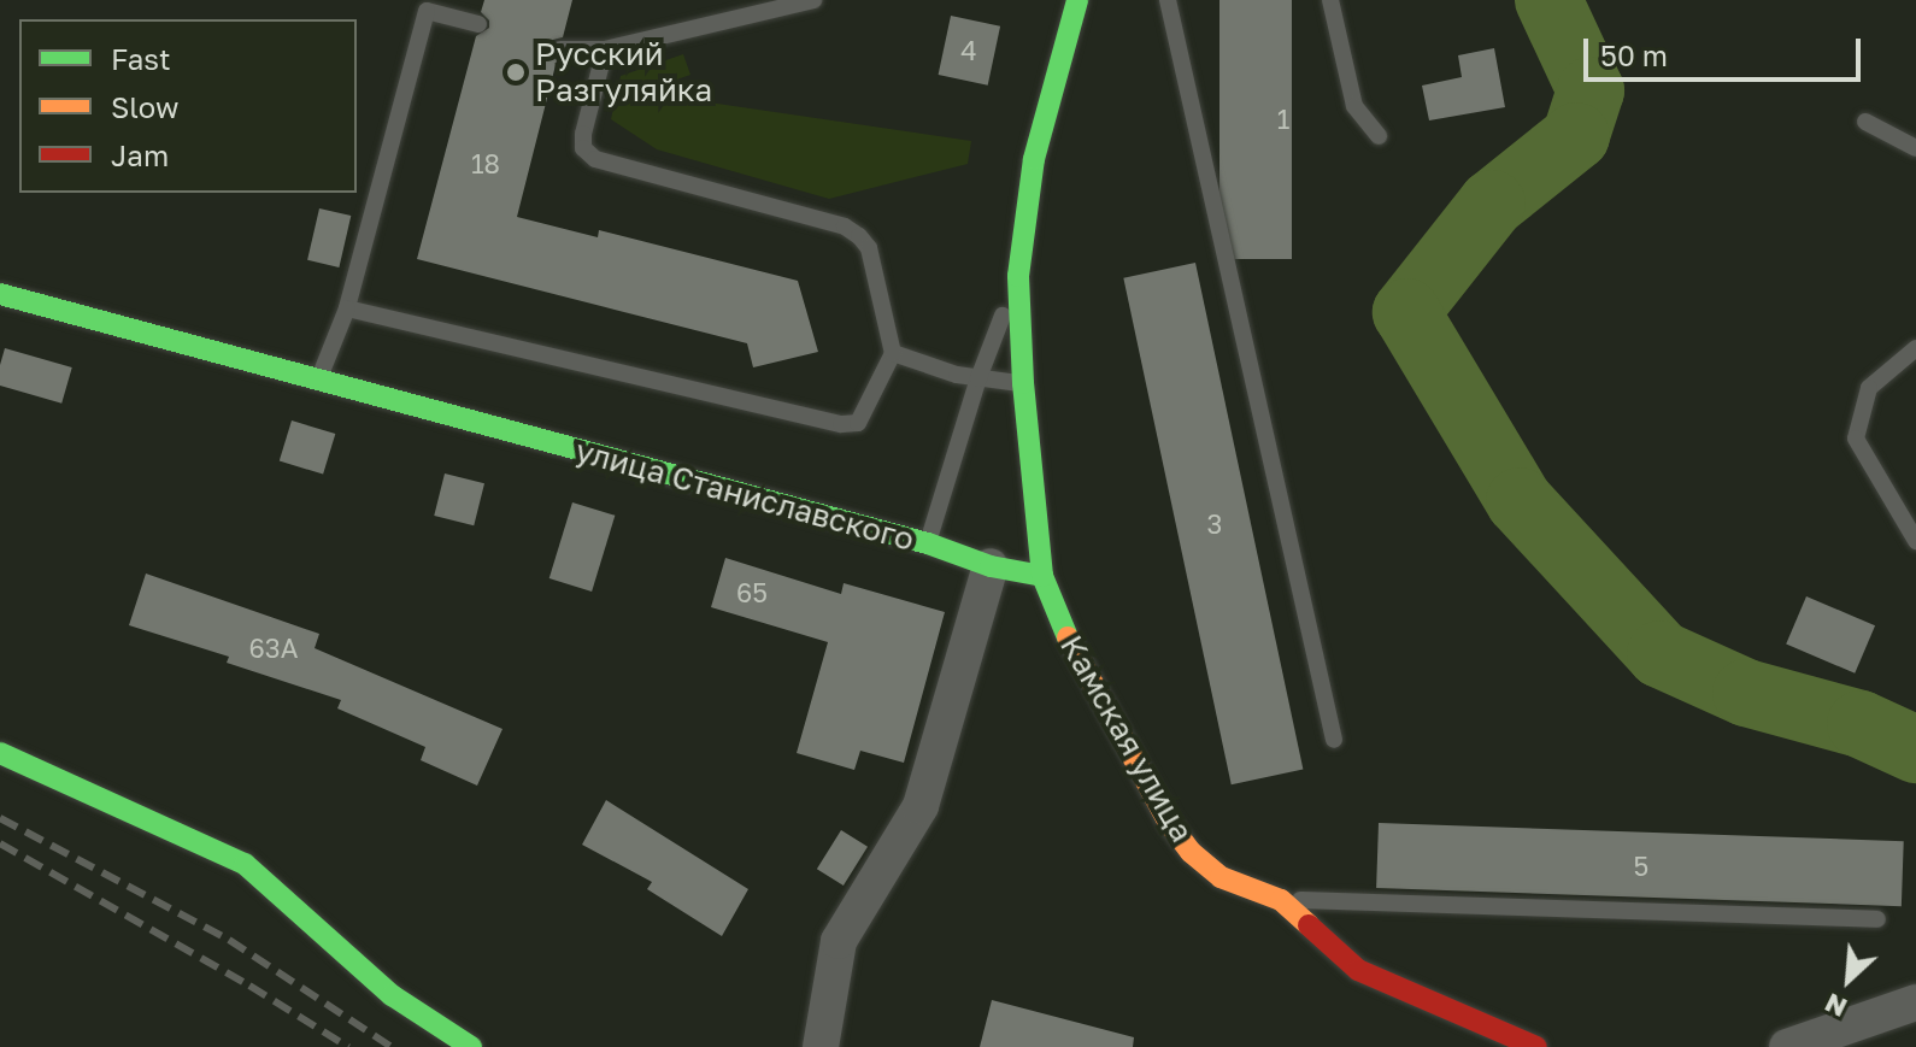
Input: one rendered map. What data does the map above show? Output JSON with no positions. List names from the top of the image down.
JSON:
{
  "streets": {
    "street": ["улица Станиславского", "Камская улица"]
  },
  "places": ["Русский Разгуляйка"],
  "house_numbers": [
    "4",
    "1",
    "18",
    "3",
    "65",
    "63А",
    "5"
  ],
  "legend": ["Fast", "Slow", "Jam"],
  "scale_bar": "50 m",
  "north": "bottom left"
}
